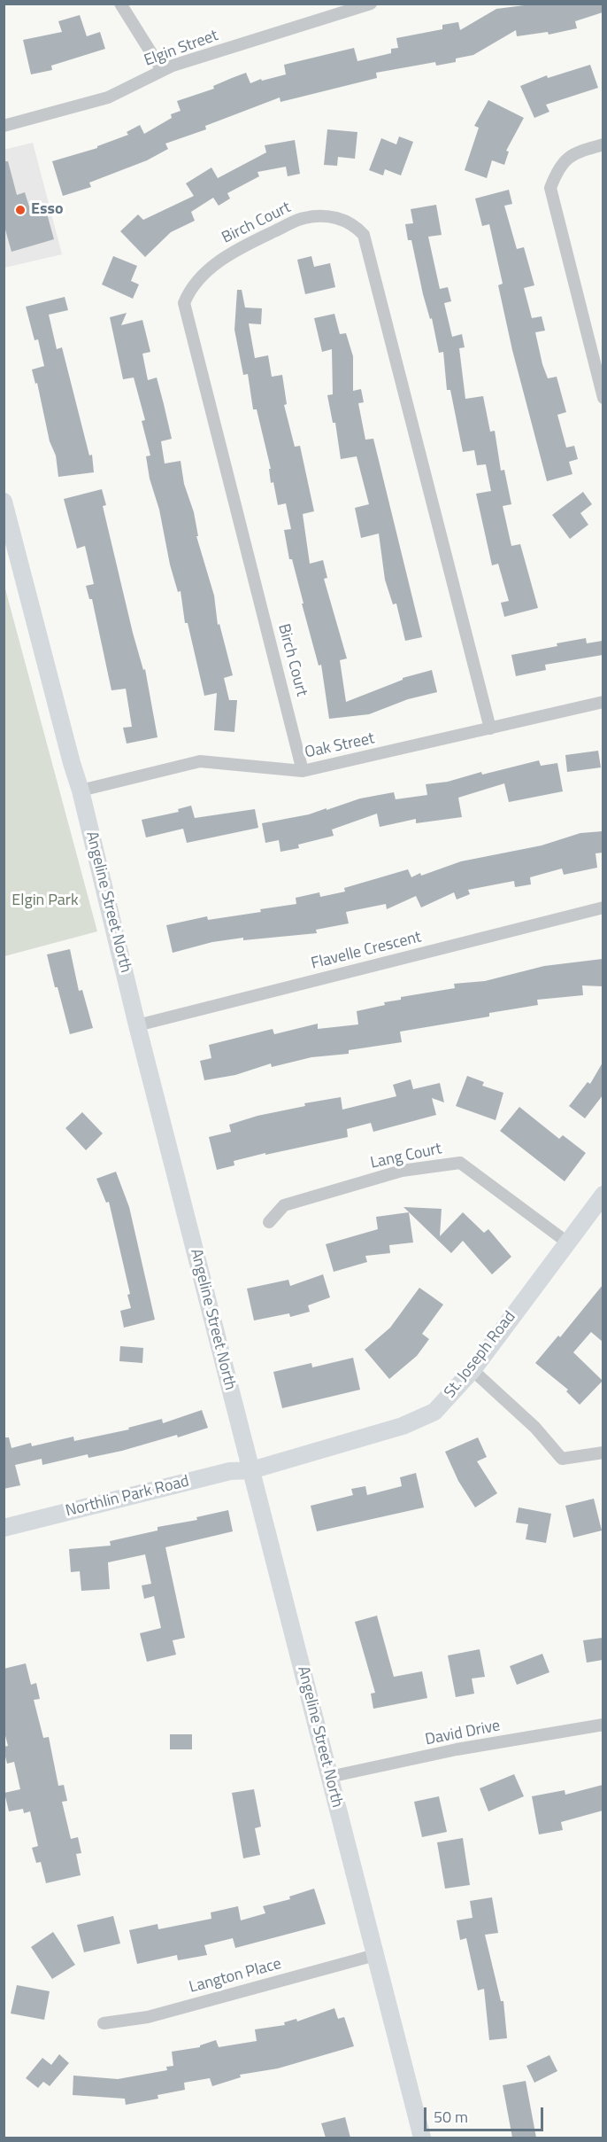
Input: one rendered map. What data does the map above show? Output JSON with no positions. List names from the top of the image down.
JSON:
{
  "streets": {
    "main road": ["Angeline Street North", "St. Joseph Road", "Northlin Park Road"],
    "street": [
      "Elgin Street",
      "Birch Court",
      "Oak Street",
      "Flavelle Crescent",
      "Lang Court",
      "David Drive",
      "Langton Place"
    ]
  },
  "crossings": [
    ["Birch Court", "Oak Street"],
    ["Oak Street", "Angeline Street North"],
    ["Angeline Street North", "Flavelle Crescent"],
    ["Angeline Street North", "St. Joseph Road"],
    ["Angeline Street North", "Northlin Park Road"],
    ["Angeline Street North", "David Drive"],
    ["Angeline Street North", "Langton Place"],
    ["Lang Court", "St. Joseph Road"],
    ["St. Joseph Road", "Northlin Park Road"]
  ],
  "parks": ["Elgin Park"],
  "places": ["Esso"],
  "scale_bar": "50 m"
}
